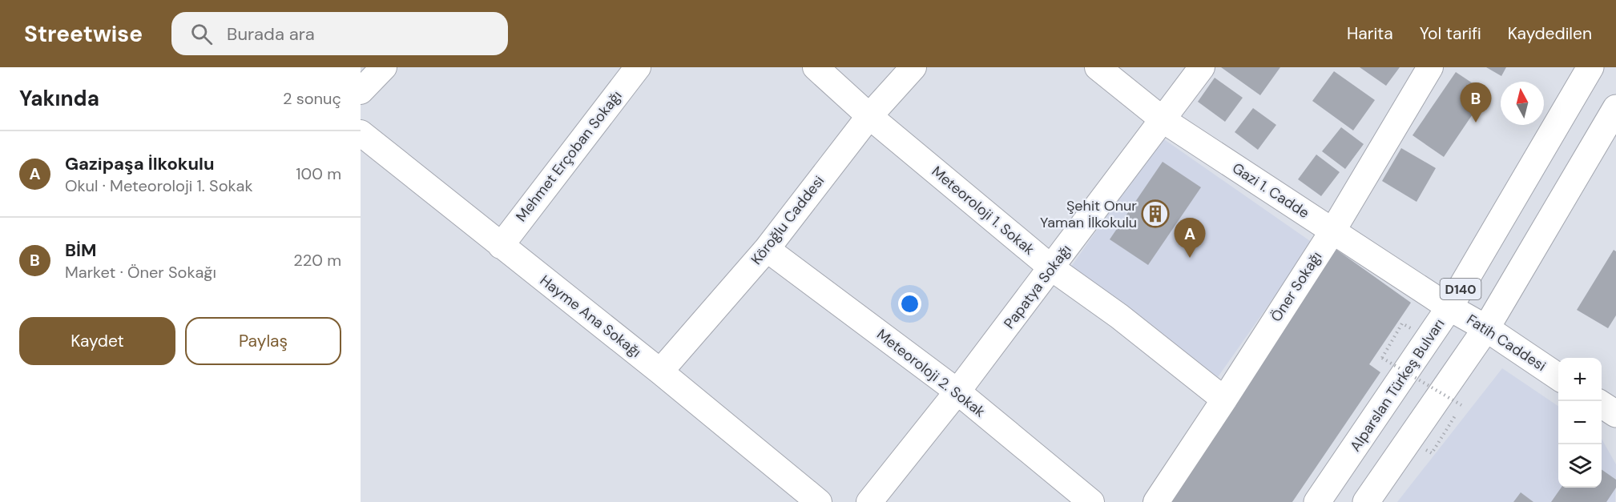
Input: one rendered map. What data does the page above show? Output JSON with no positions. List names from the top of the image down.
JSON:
{
  "streets": {
    "main road": ["D140", "Fatih Caddesi", "Alparslan Türkeş Bulvarı"],
    "street": [
      "Mehmet Erçoban Sokağı",
      "Gazi 1. Cadde",
      "Meteoroloji 1. Sokak",
      "Köroğlu Caddesi",
      "Papatya Sokağı",
      "Öner Sokağı",
      "Hayme Ana Sokağı",
      "Meteoroloji 2. Sokak"
    ]
  },
  "crossings": [
    ["Mehmet Erçoban Sokağı", "Hayme Ana Sokağı"],
    ["Gazi 1. Cadde", "Papatya Sokağı"],
    ["Gazi 1. Cadde", "Öner Sokağı"],
    ["Gazi 1. Cadde", "Fatih Caddesi"],
    ["Gazi 1. Cadde", "Alparslan Türkeş Bulvarı"],
    ["Meteoroloji 1. Sokak", "Köroğlu Caddesi"],
    ["Meteoroloji 1. Sokak", "Papatya Sokağı"],
    ["Meteoroloji 1. Sokak", "Öner Sokağı"],
    ["Köroğlu Caddesi", "Hayme Ana Sokağı"],
    ["Köroğlu Caddesi", "Meteoroloji 2. Sokak"],
    ["Papatya Sokağı", "Meteoroloji 2. Sokak"],
    ["D140", "Fatih Caddesi"],
    ["Fatih Caddesi", "Alparslan Türkeş Bulvarı"]
  ],
  "places": {
    "building": ["Şehit Onur Yaman İlkokulu"]
  },
  "north": "top",
  "page": {
    "header": "Streetwise",
    "search": "Burada ara",
    "nav": ["Harita", "Yol tarifi", "Kaydedilen"],
    "heading": ["Yakında", "2 sonuç"],
    "pins": ["B", "A"],
    "list": [
      {
        "mark": "A",
        "name": "Gazipaşa İlkokulu",
        "note": "Okul · Meteoroloji 1. Sokak",
        "value": "100 m"
      },
      {
        "mark": "B",
        "name": "BİM",
        "note": "Market · Öner Sokağı",
        "value": "220 m"
      }
    ],
    "buttons": ["Kaydet", "Paylaş"],
    "map_buttons": ["+", "−"]
  }
}
